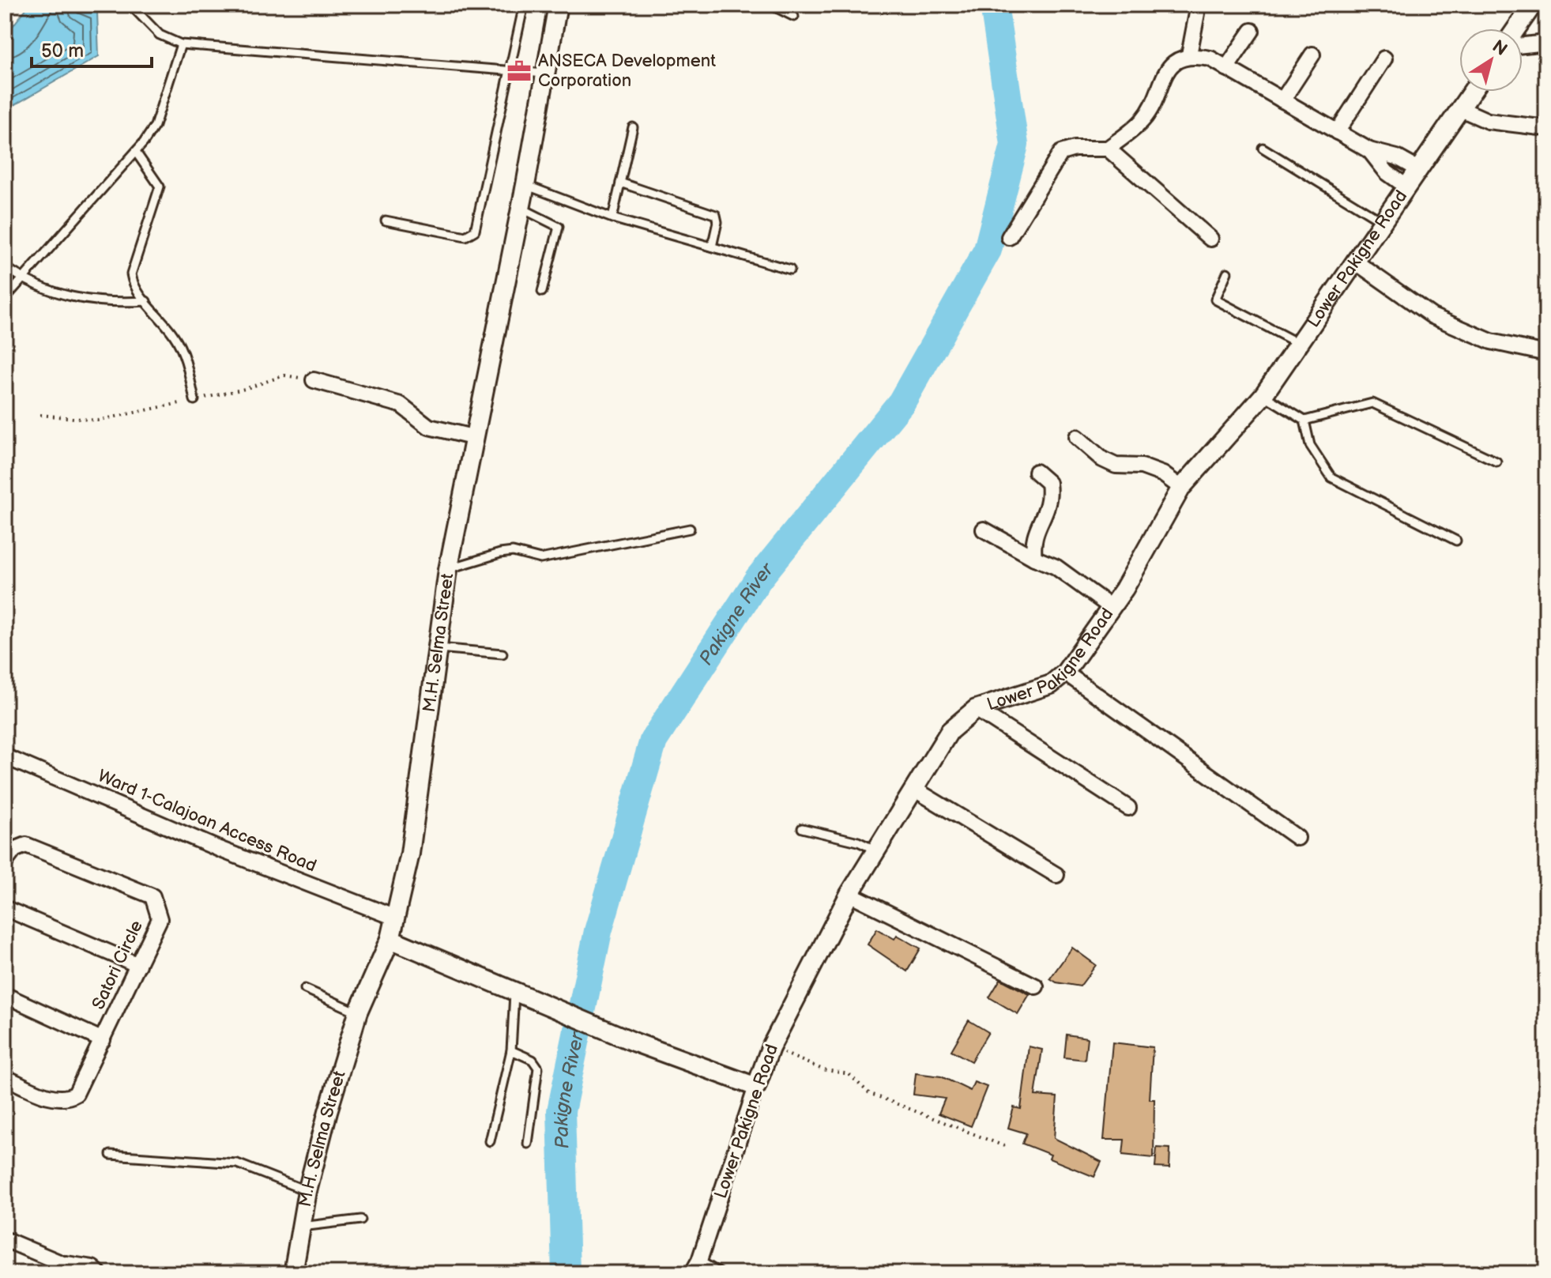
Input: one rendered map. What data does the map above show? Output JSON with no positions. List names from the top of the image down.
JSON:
{
  "streets": {
    "street": [
      "Lower Pakigne Road",
      "M.H. Selma Street",
      "Ward 1-Calajoan Access Road",
      "Satori Circle"
    ]
  },
  "crossings": [
    ["M.H. Selma Street", "Ward 1-Calajoan Access Road"]
  ],
  "water": ["Pakigne River"],
  "places": {
    "office": ["ANSECA Development Corporation"]
  },
  "scale_bar": "50 m",
  "north": "top right"
}
